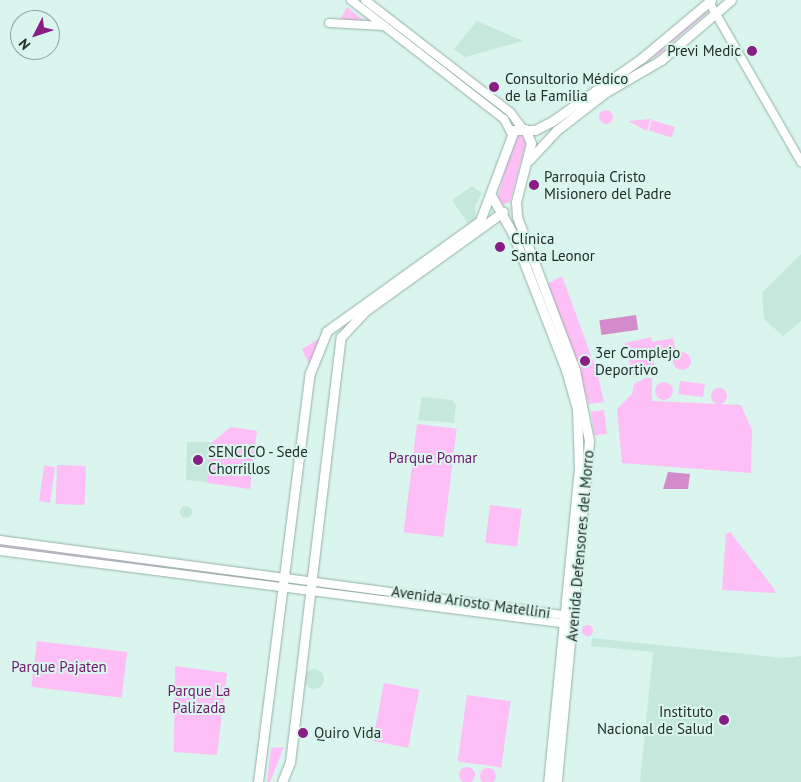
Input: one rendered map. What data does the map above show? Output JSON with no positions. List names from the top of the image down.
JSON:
{
  "streets": {
    "main road": ["Avenida Defensores del Morro", "Avenida Ariosto Matellini"]
  },
  "crossings": [
    ["Avenida Defensores del Morro", "Avenida Ariosto Matellini"]
  ],
  "parks": ["Parque Pomar", "Parque Pajaten", "Parque La Palizada"],
  "places": [
    "Previ Medic",
    "Consultorio Médico de la Familia",
    "Parroquia Cristo Misionero del Padre",
    "Clínica Santa Leonor",
    "3er Complejo Deportivo",
    "SENCICO - Sede Chorrillos",
    "Instituto Nacional de Salud",
    "Quiro Vida"
  ],
  "north": "bottom left"
}
